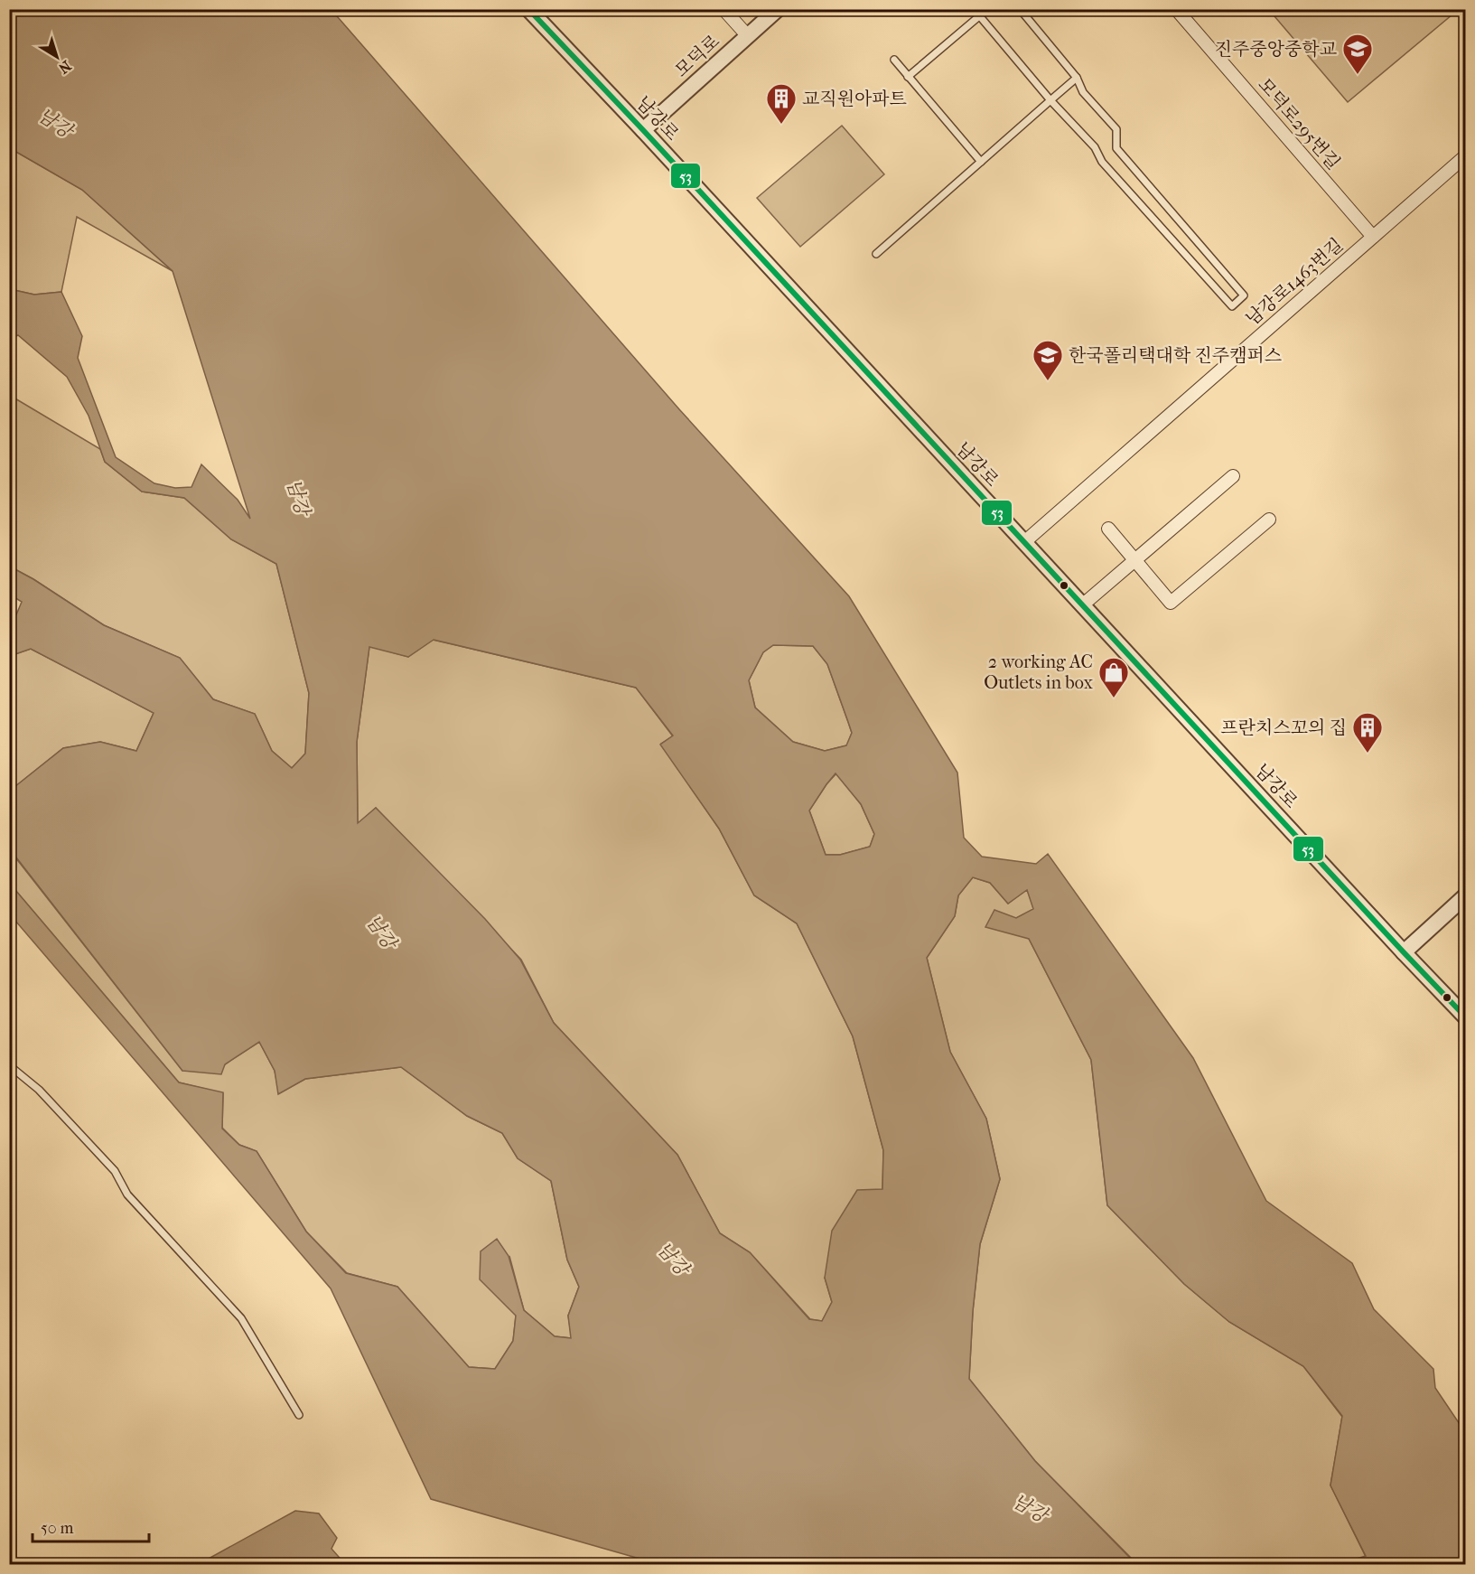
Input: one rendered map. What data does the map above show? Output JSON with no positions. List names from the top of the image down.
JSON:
{
  "streets": {
    "street": [
      "모덕로",
      "남강로",
      "모덕로295번길",
      "남강로1463번길"
    ]
  },
  "crossings": [
    ["모덕로", "남강로"],
    ["남강로", "남강로1463번길"],
    ["모덕로295번길", "남강로1463번길"]
  ],
  "water": ["남강"],
  "places": {
    "school or university": ["진주중앙중학교", "한국폴리택대학 진주캠퍼스"],
    "building": ["교직원아파트", "프란치스꼬의 집"],
    "shop": ["2 working AC Outlets in box"]
  },
  "lines": ["transit line 53"],
  "scale_bar": "50 m",
  "north": "bottom right"
}
